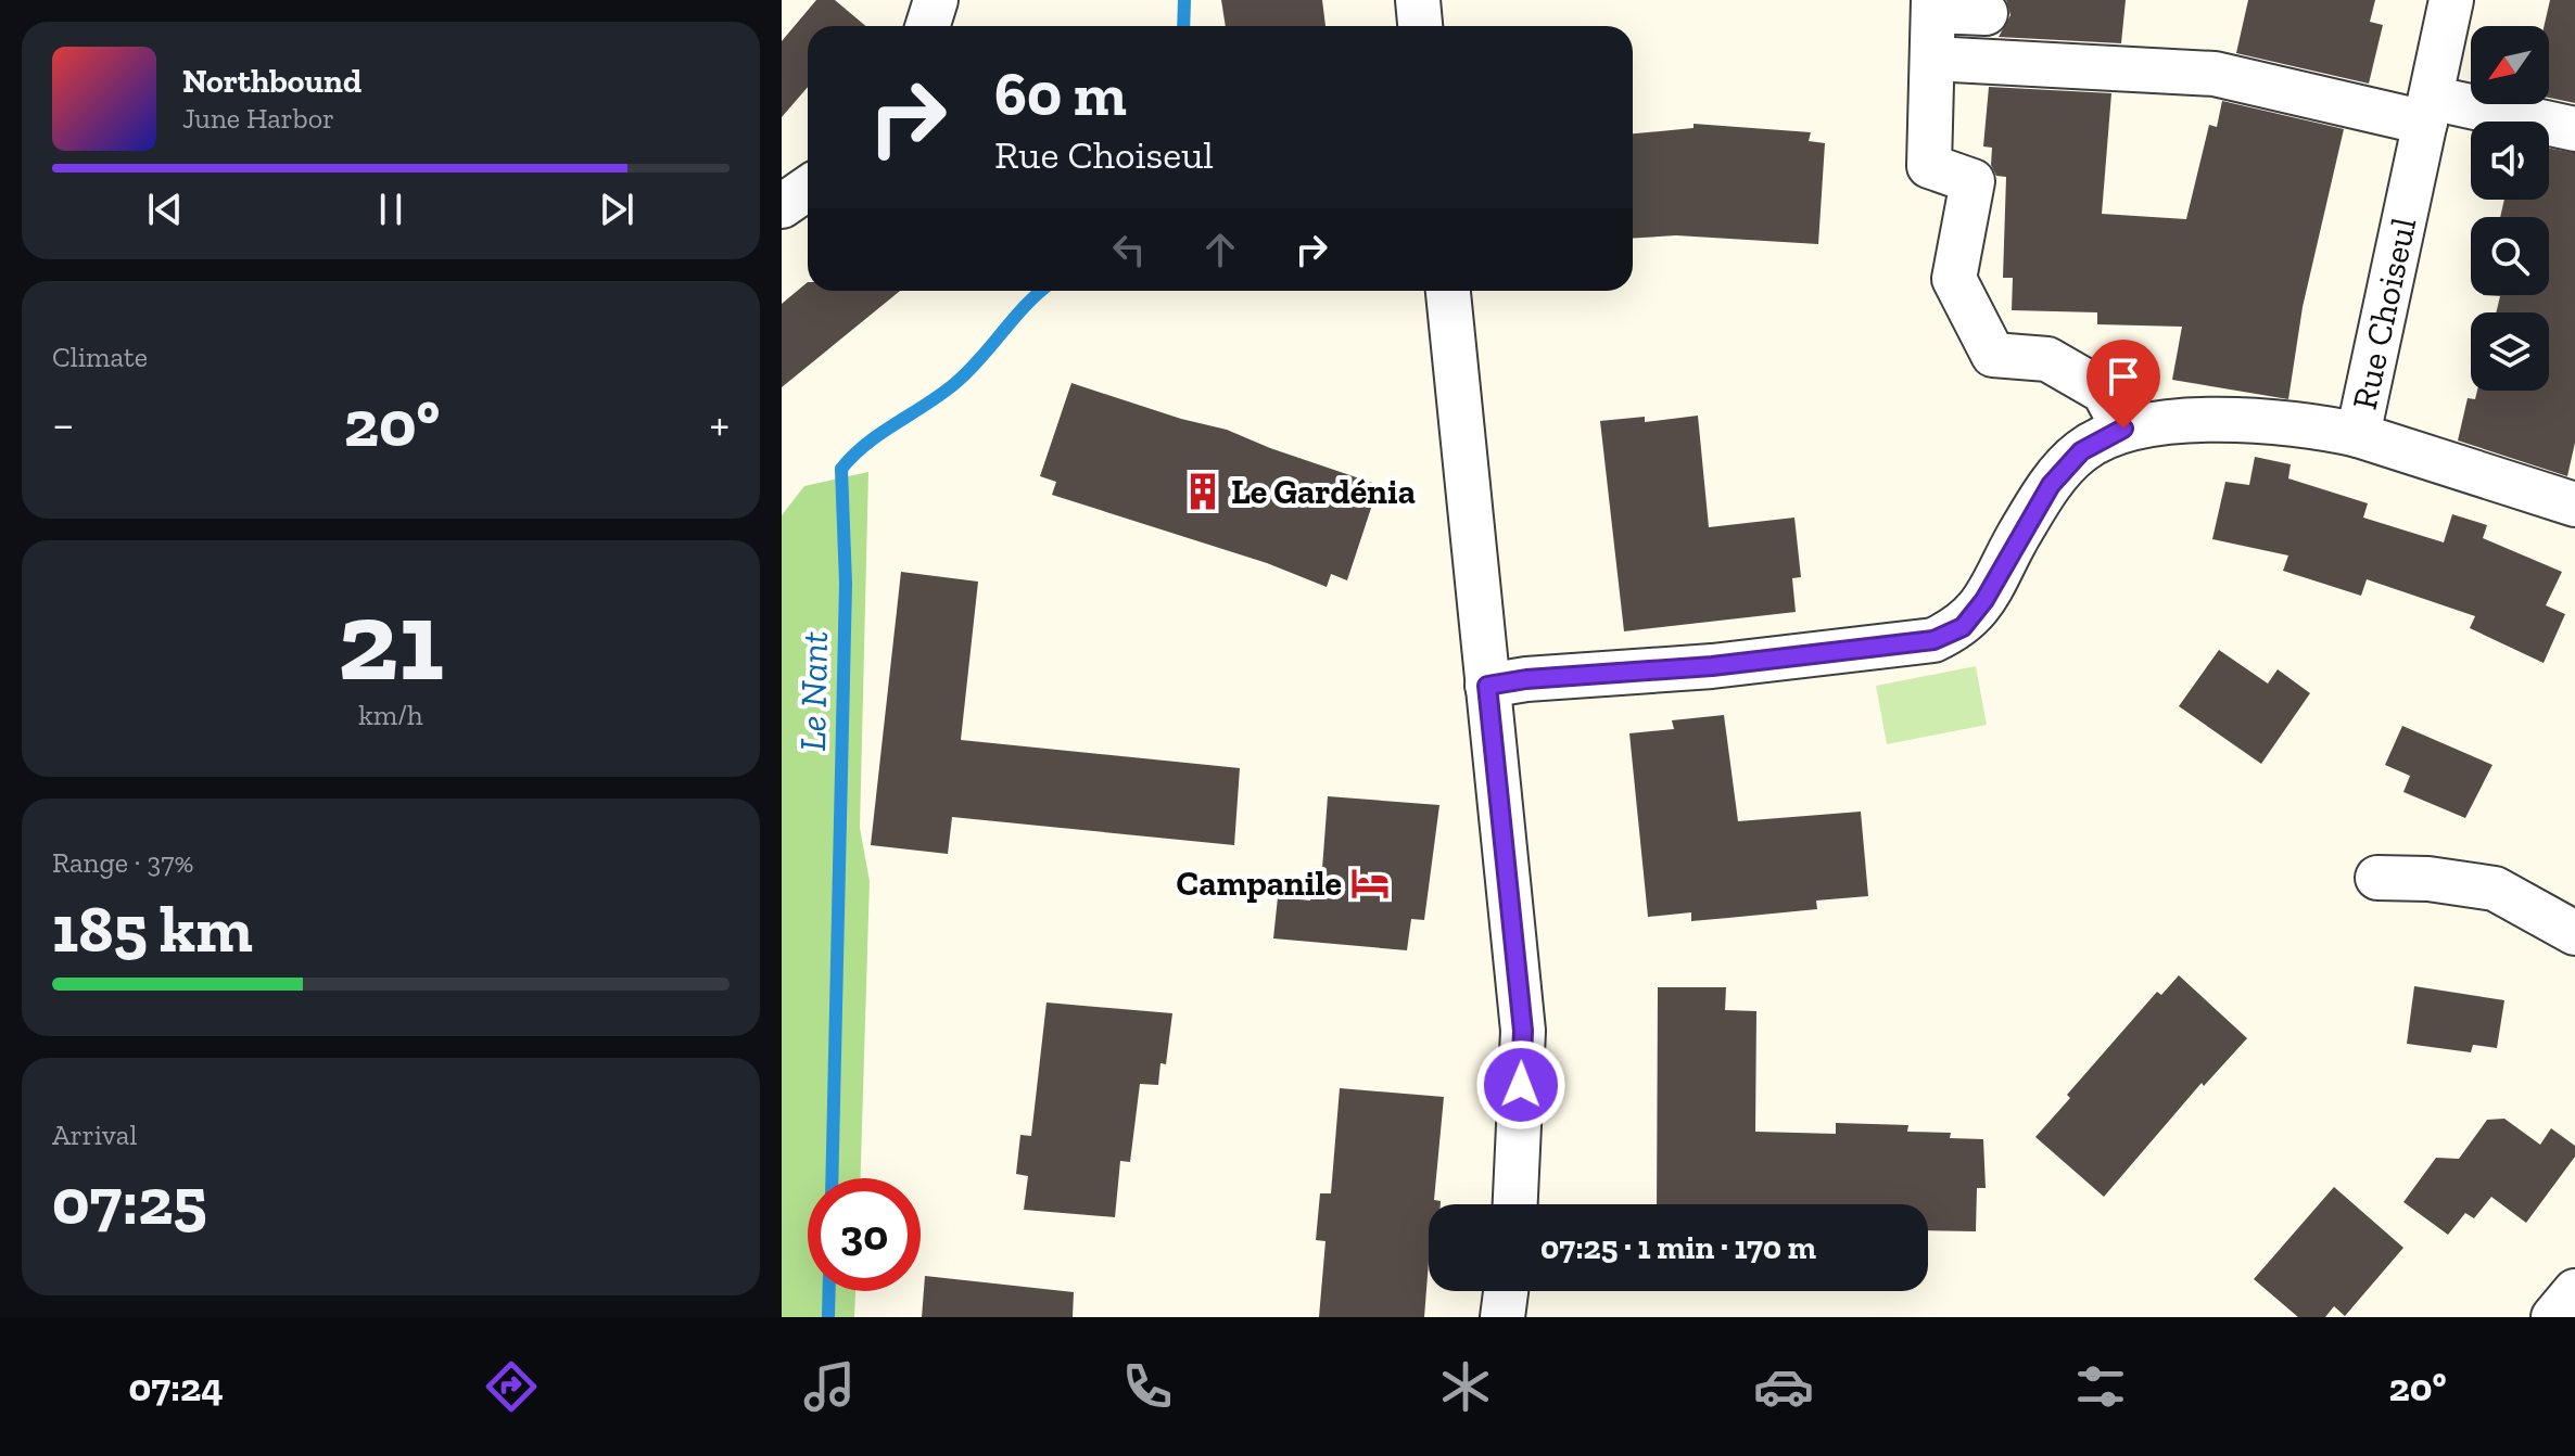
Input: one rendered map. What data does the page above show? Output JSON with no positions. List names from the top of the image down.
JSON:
{
  "streets": {
    "street": ["Rue Choiseul"]
  },
  "water": ["Le Nant"],
  "places": {
    "building": ["Le Gardénia"],
    "hotel": ["Campanile"]
  },
  "north": "bottom left",
  "page": {
    "turn": ["60 m", "Rue Choiseul"],
    "song": ["Northbound", "June Harbor"],
    "tile": [
      "Climate",
      ["21", "km/h"],
      ["Range · 37%", "185 km"],
      ["Arrival", "07:25"]
    ],
    "heat": ["−", "20°", "+"],
    "limit": "30",
    "trip": "07:25 · 1 min · 170 m",
    "tabs": ["07:24", "20°"]
  }
}
